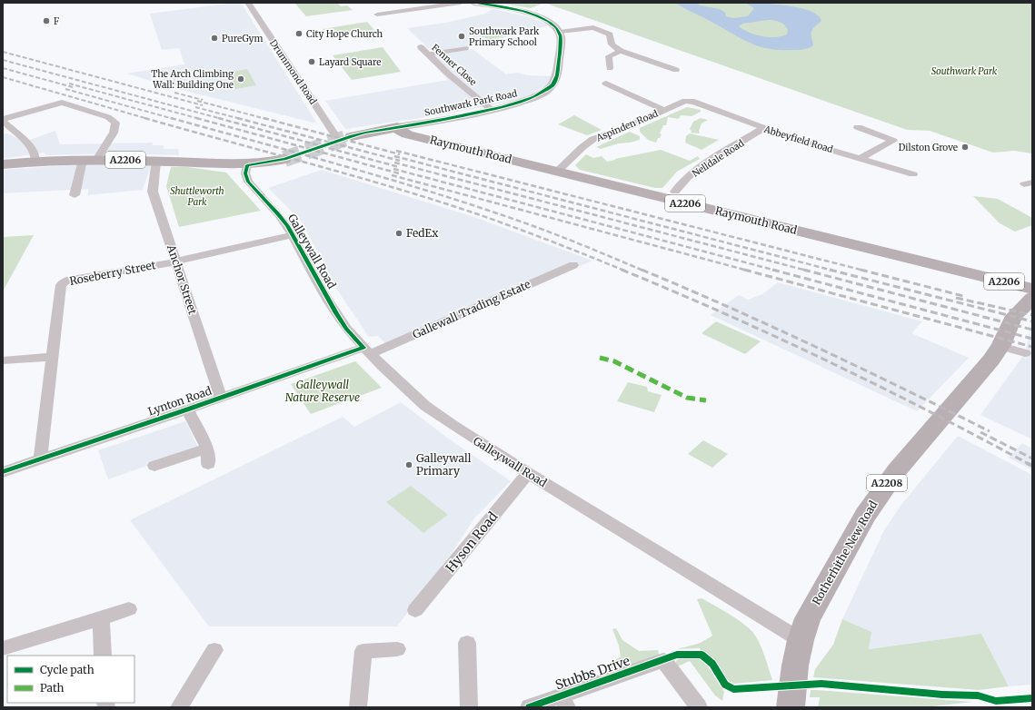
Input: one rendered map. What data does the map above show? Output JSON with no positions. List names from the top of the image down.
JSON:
{
  "streets": {
    "main road": [
      "Southwark Park Road",
      "Raymouth Road",
      "A2206",
      "A2208",
      "Rotherhithe New Road"
    ],
    "street": [
      "Fenner Close",
      "Drummond Road",
      "Aspinden Road",
      "Abbeyfield Road",
      "Nelldale Road",
      "Galleywall Road",
      "Roseberry Street",
      "Anchor Street",
      "Gallewall Trading Estate",
      "Lynton Road",
      "Hyson Road",
      "Stubbs Drive"
    ]
  },
  "crossings": [
    ["Fenner Close", "Southwark Park Road"],
    ["Drummond Road", "Southwark Park Road"],
    ["Southwark Park Road", "Raymouth Road"],
    ["Aspinden Road", "Abbeyfield Road"],
    ["Aspinden Road", "Raymouth Road"],
    ["Abbeyfield Road", "Nelldale Road"],
    ["A2206", "Galleywall Road"],
    ["A2206", "Anchor Street"],
    ["Galleywall Road", "Roseberry Street"],
    ["Galleywall Road", "Gallewall Trading Estate"],
    ["Galleywall Road", "Lynton Road"],
    ["Galleywall Road", "Hyson Road"],
    ["Galleywall Road", "Rotherhithe New Road"],
    ["Roseberry Street", "Anchor Street"],
    ["Roseberry Street", "Lynton Road"],
    ["Anchor Street", "Lynton Road"],
    ["Gallewall Trading Estate", "Lynton Road"]
  ],
  "parks": ["Southwark Park", "Shuttleworth Park", "Galleywall Nature Reserve"],
  "places": [
    "F",
    "City Hope Church",
    "Southwark Park Primary School",
    "PureGym",
    "Layard Square",
    "The Arch Climbing Wall: Building One",
    "Dilston Grove",
    "FedEx",
    "Galleywall Primary"
  ],
  "legend": ["Cycle path", "Path"]
}
